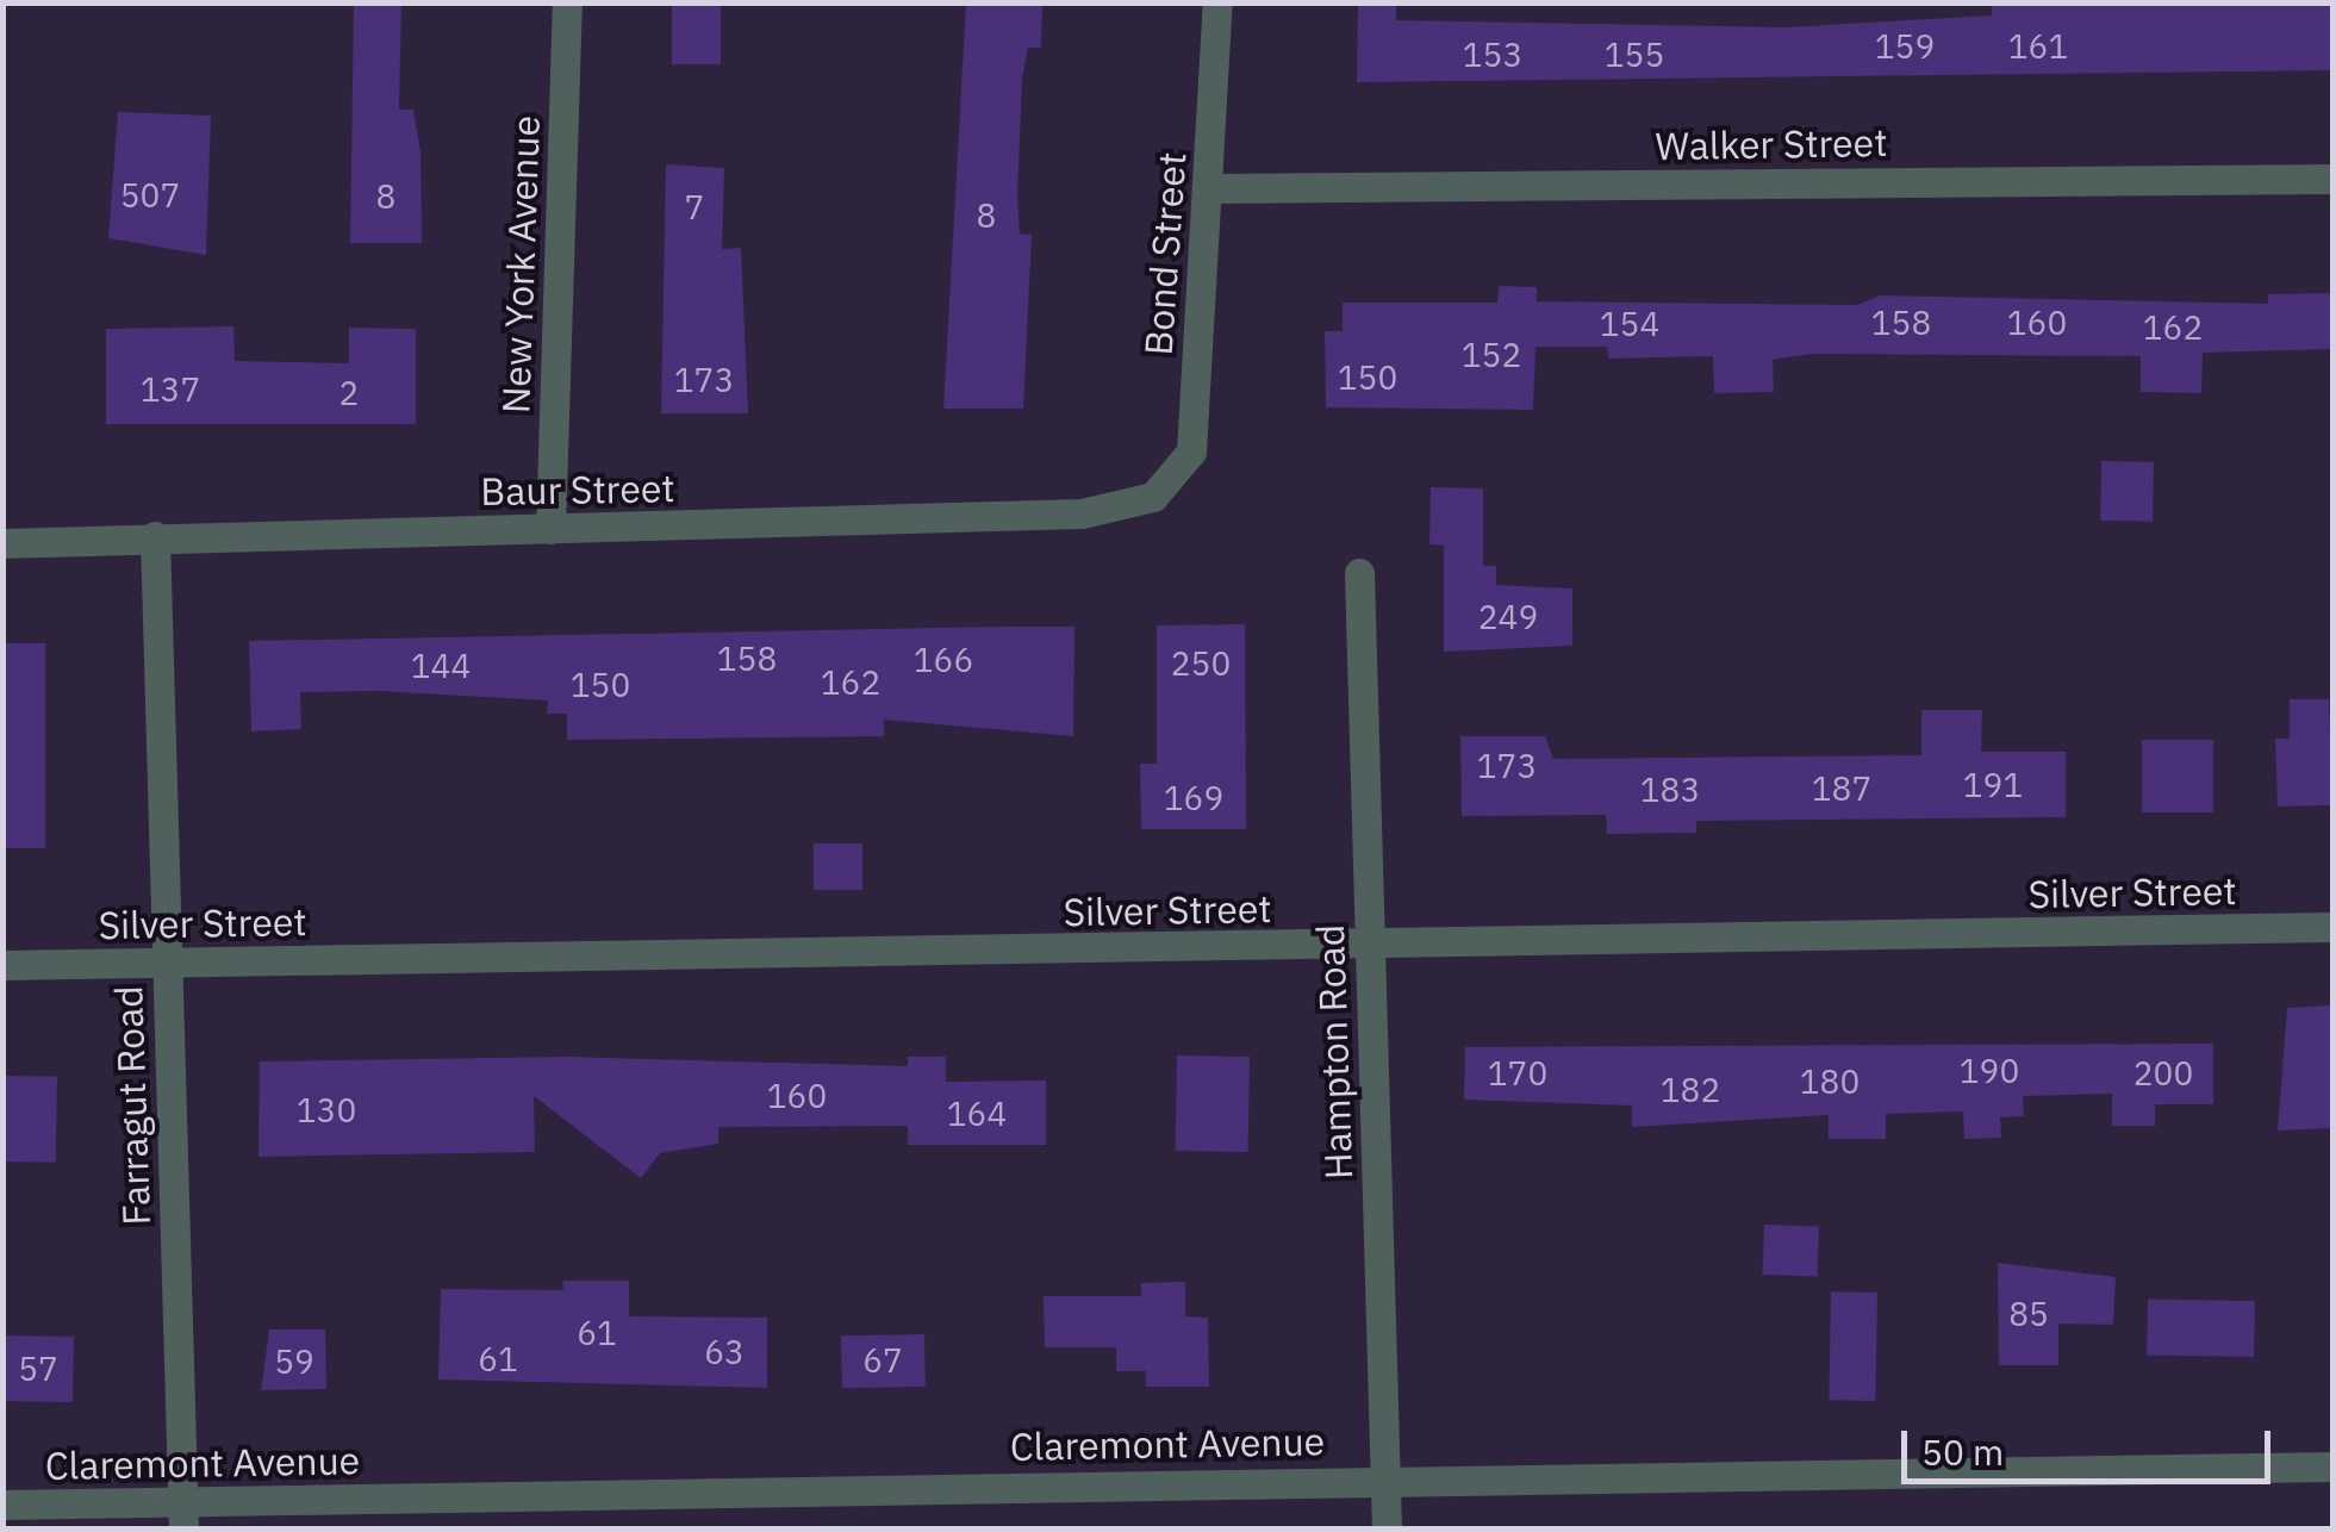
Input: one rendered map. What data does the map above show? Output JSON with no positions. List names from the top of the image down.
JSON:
{
  "streets": {
    "street": [
      "Walker Street",
      "Bond Street",
      "New York Avenue",
      "Baur Street",
      "Silver Street",
      "Hampton Road",
      "Farragut Road",
      "Claremont Avenue"
    ]
  },
  "crossings": [
    ["Walker Street", "Bond Street"],
    ["Bond Street", "Baur Street"],
    ["New York Avenue", "Baur Street"],
    ["Baur Street", "Farragut Road"],
    ["Silver Street", "Hampton Road"],
    ["Silver Street", "Farragut Road"],
    ["Hampton Road", "Claremont Avenue"],
    ["Farragut Road", "Claremont Avenue"]
  ],
  "house_numbers": [
    "159",
    "161",
    "153",
    "155",
    "507",
    "8",
    "7",
    "8",
    "158",
    "160",
    "154",
    "162",
    "152",
    "150",
    "173",
    "137",
    "2",
    "249",
    "158",
    "166",
    "250",
    "144",
    "162",
    "150",
    "173",
    "191",
    "187",
    "183",
    "169",
    "190",
    "170",
    "200",
    "180",
    "182",
    "160",
    "130",
    "164",
    "85",
    "61",
    "63",
    "61",
    "67",
    "59",
    "57"
  ],
  "scale_bar": "50 m"
}
